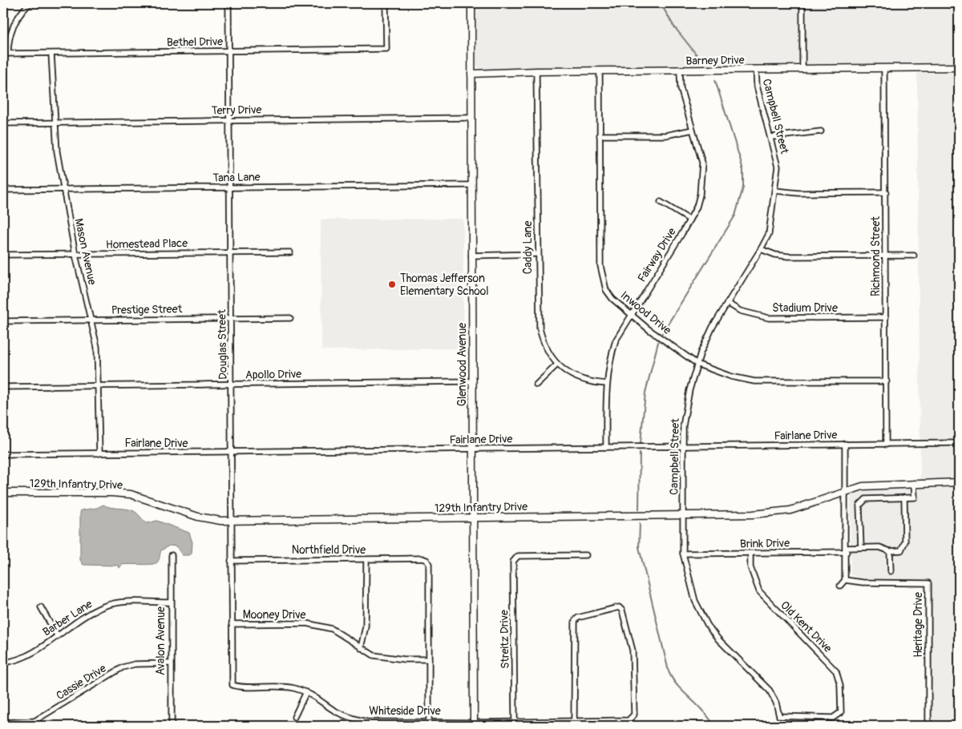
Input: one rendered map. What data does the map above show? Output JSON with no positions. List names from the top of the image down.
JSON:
{
  "streets": {
    "street": [
      "Bethel Drive",
      "Barney Drive",
      "Terry Drive",
      "Campbell Street",
      "Tana Lane",
      "Homestead Place",
      "Caddy Lane",
      "Mason Avenue",
      "Fairway Drive",
      "Richmond Street",
      "Stadium Drive",
      "Prestige Street",
      "Inwood Drive",
      "Douglas Street",
      "Glenwood Avenue",
      "Apollo Drive",
      "Fairlane Drive",
      "129th Infantry Drive",
      "Brink Drive",
      "Northfield Drive",
      "Mooney Drive",
      "Barber Lane",
      "Heritage Drive",
      "Old Kent Drive",
      "Streitz Drive",
      "Avalon Avenue",
      "Cassie Drive",
      "Whiteside Drive"
    ]
  },
  "crossings": [
    ["Bethel Drive", "Mason Avenue"],
    ["Bethel Drive", "Douglas Street"],
    ["Barney Drive", "Campbell Street"],
    ["Barney Drive", "Caddy Lane"],
    ["Barney Drive", "Fairway Drive"],
    ["Barney Drive", "Richmond Street"],
    ["Barney Drive", "Inwood Drive"],
    ["Barney Drive", "Glenwood Avenue"],
    ["Terry Drive", "Mason Avenue"],
    ["Terry Drive", "Douglas Street"],
    ["Terry Drive", "Glenwood Avenue"],
    ["Campbell Street", "Stadium Drive"],
    ["Campbell Street", "Inwood Drive"],
    ["Campbell Street", "Fairlane Drive"],
    ["Campbell Street", "129th Infantry Drive"],
    ["Campbell Street", "Brink Drive"],
    ["Campbell Street", "Old Kent Drive"],
    ["Tana Lane", "Mason Avenue"],
    ["Tana Lane", "Douglas Street"],
    ["Tana Lane", "Glenwood Avenue"],
    ["Homestead Place", "Mason Avenue"],
    ["Homestead Place", "Douglas Street"],
    ["Caddy Lane", "Fairway Drive"],
    ["Mason Avenue", "Prestige Street"],
    ["Mason Avenue", "Apollo Drive"],
    ["Mason Avenue", "Fairlane Drive"],
    ["Fairway Drive", "Inwood Drive"],
    ["Fairway Drive", "Fairlane Drive"],
    ["Richmond Street", "Stadium Drive"],
    ["Richmond Street", "Inwood Drive"],
    ["Richmond Street", "Fairlane Drive"],
    ["Prestige Street", "Douglas Street"],
    ["Douglas Street", "Apollo Drive"],
    ["Douglas Street", "Fairlane Drive"],
    ["Douglas Street", "129th Infantry Drive"],
    ["Douglas Street", "Northfield Drive"],
    ["Douglas Street", "Mooney Drive"],
    ["Douglas Street", "Whiteside Drive"],
    ["Glenwood Avenue", "Apollo Drive"],
    ["Glenwood Avenue", "Fairlane Drive"],
    ["Glenwood Avenue", "129th Infantry Drive"],
    ["Glenwood Avenue", "Whiteside Drive"],
    ["Brink Drive", "Old Kent Drive"],
    ["Northfield Drive", "Mooney Drive"],
    ["Barber Lane", "Avalon Avenue"],
    ["Streitz Drive", "Whiteside Drive"],
    ["Avalon Avenue", "Cassie Drive"]
  ],
  "places": ["Thomas Jefferson Elementary School"]
}
